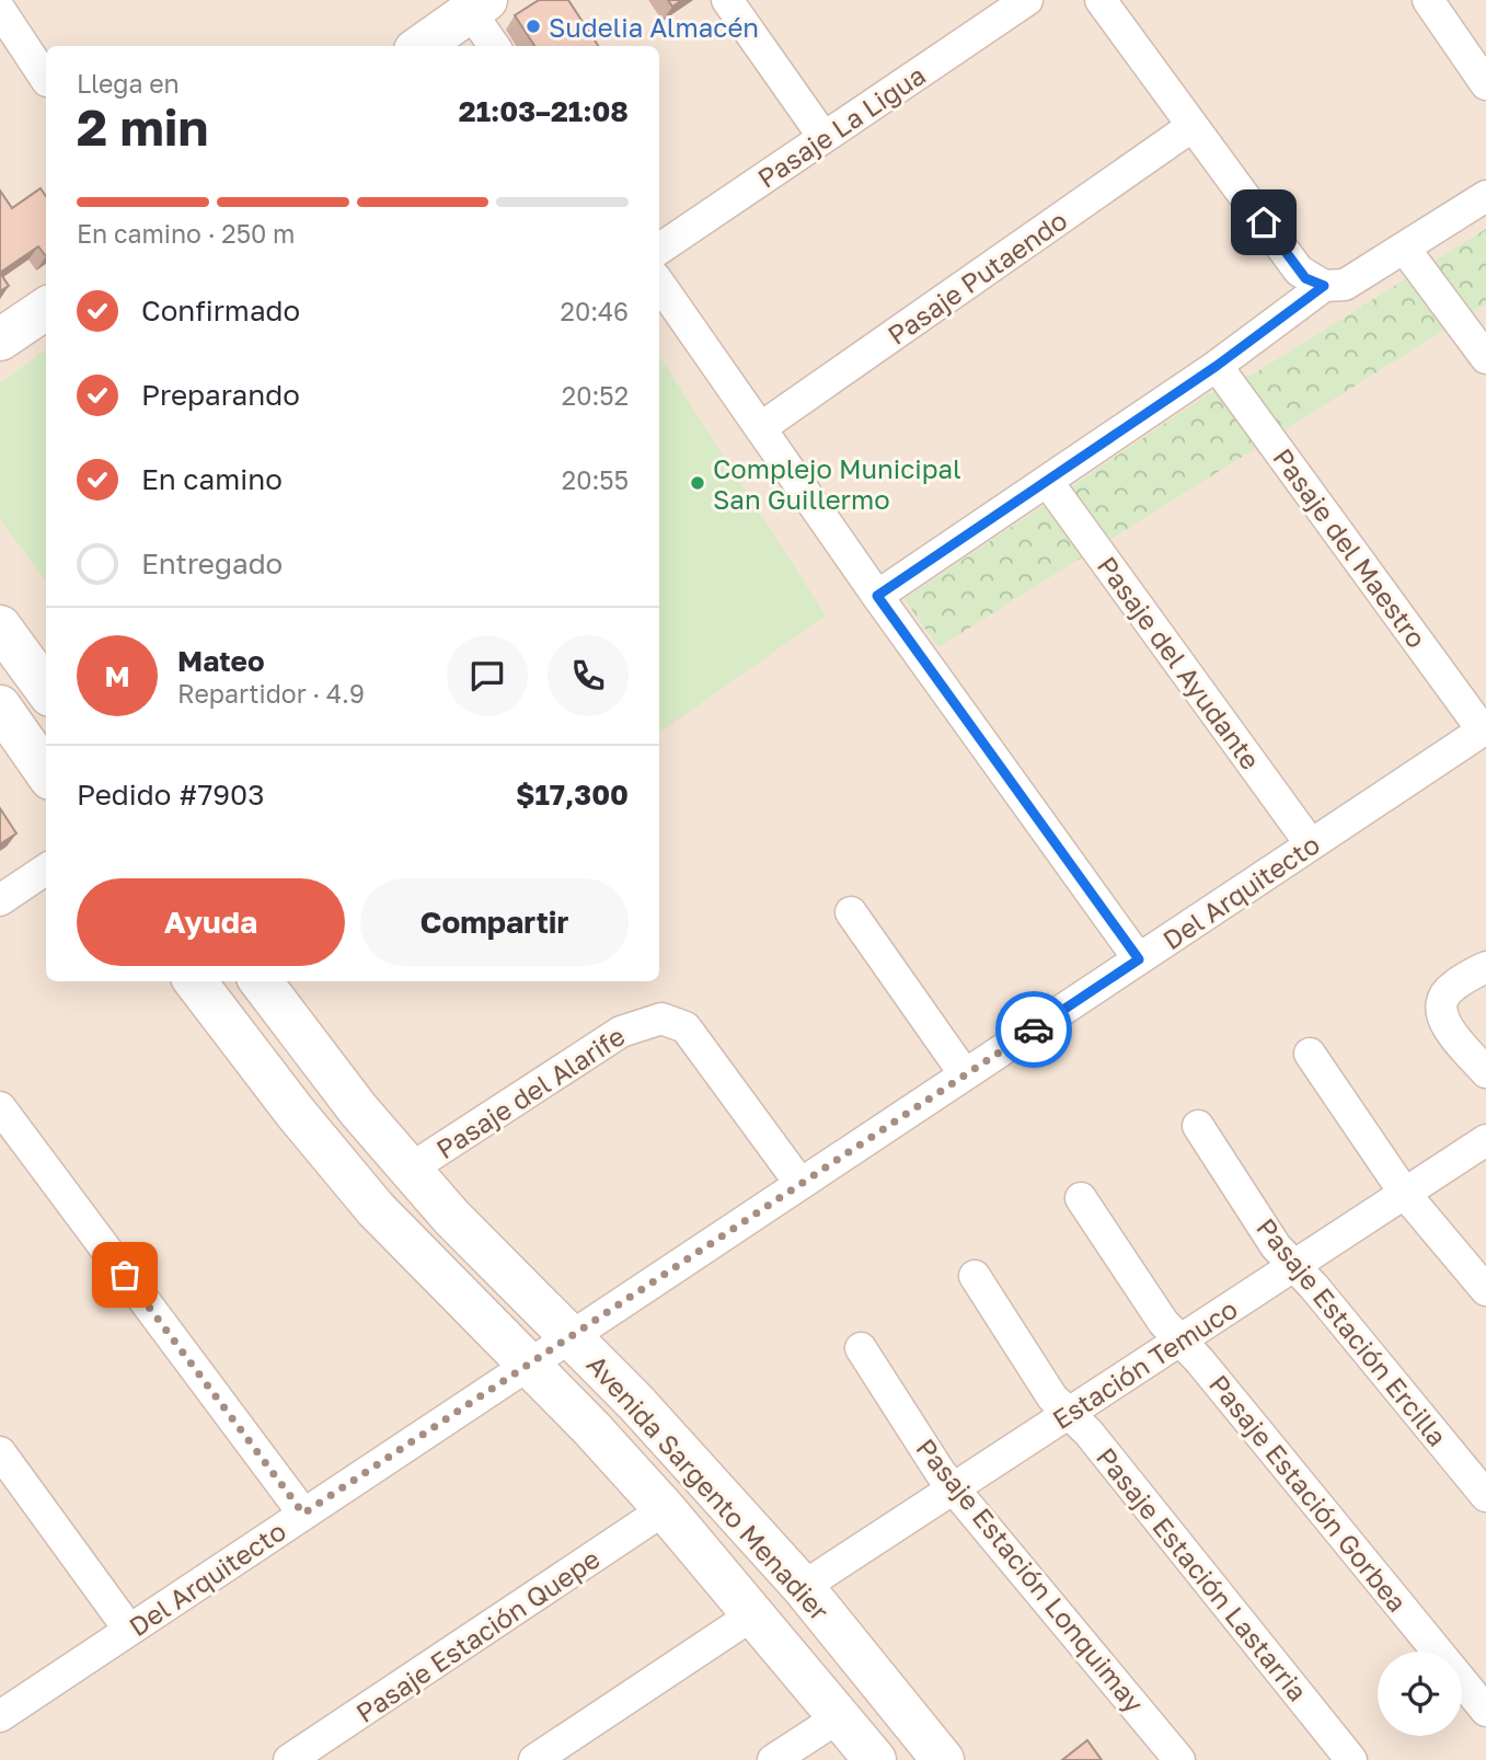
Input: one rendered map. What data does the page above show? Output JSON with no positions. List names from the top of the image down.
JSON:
{
  "streets": {
    "street": [
      "Pasaje La Ligua",
      "Pasaje Putaendo",
      "Pasaje del Maestro",
      "Pasaje del Ayudante",
      "Del Arquitecto",
      "Pasaje del Alarife",
      "Pasaje Estación Ercilla",
      "Estación Temuco",
      "Avenida Sargento Menadier",
      "Pasaje Estación Gorbea",
      "Pasaje Estación Lastarria",
      "Pasaje Estación Lonquimay",
      "Pasaje Estación Quepe"
    ]
  },
  "crossings": [
    ["Pasaje del Maestro", "Del Arquitecto"],
    ["Pasaje del Ayudante", "Del Arquitecto"],
    ["Del Arquitecto", "Pasaje del Alarife"],
    ["Del Arquitecto", "Avenida Sargento Menadier"],
    ["Pasaje del Alarife", "Avenida Sargento Menadier"],
    ["Pasaje Estación Ercilla", "Estación Temuco"],
    ["Estación Temuco", "Avenida Sargento Menadier"],
    ["Estación Temuco", "Pasaje Estación Gorbea"],
    ["Estación Temuco", "Pasaje Estación Lastarria"],
    ["Estación Temuco", "Pasaje Estación Lonquimay"],
    ["Avenida Sargento Menadier", "Pasaje Estación Quepe"]
  ],
  "places": ["Sudelia Almacén", "Complejo Municipal San Guillermo"],
  "page": {
    "heading": ["2 min", "Llega en", "21:03–21:08"],
    "panel": [
      "Mateo",
      "Repartidor · 4.9",
      "Pedido #7903",
      "$17,300"
    ],
    "bar": "En camino · 250 m",
    "list": [
      ["Confirmado", "20:46"],
      ["Preparando", "20:52"],
      ["En camino", "20:55"],
      "Entregado"
    ],
    "round": "M",
    "buttons": ["Ayuda", "Compartir"]
  }
}
